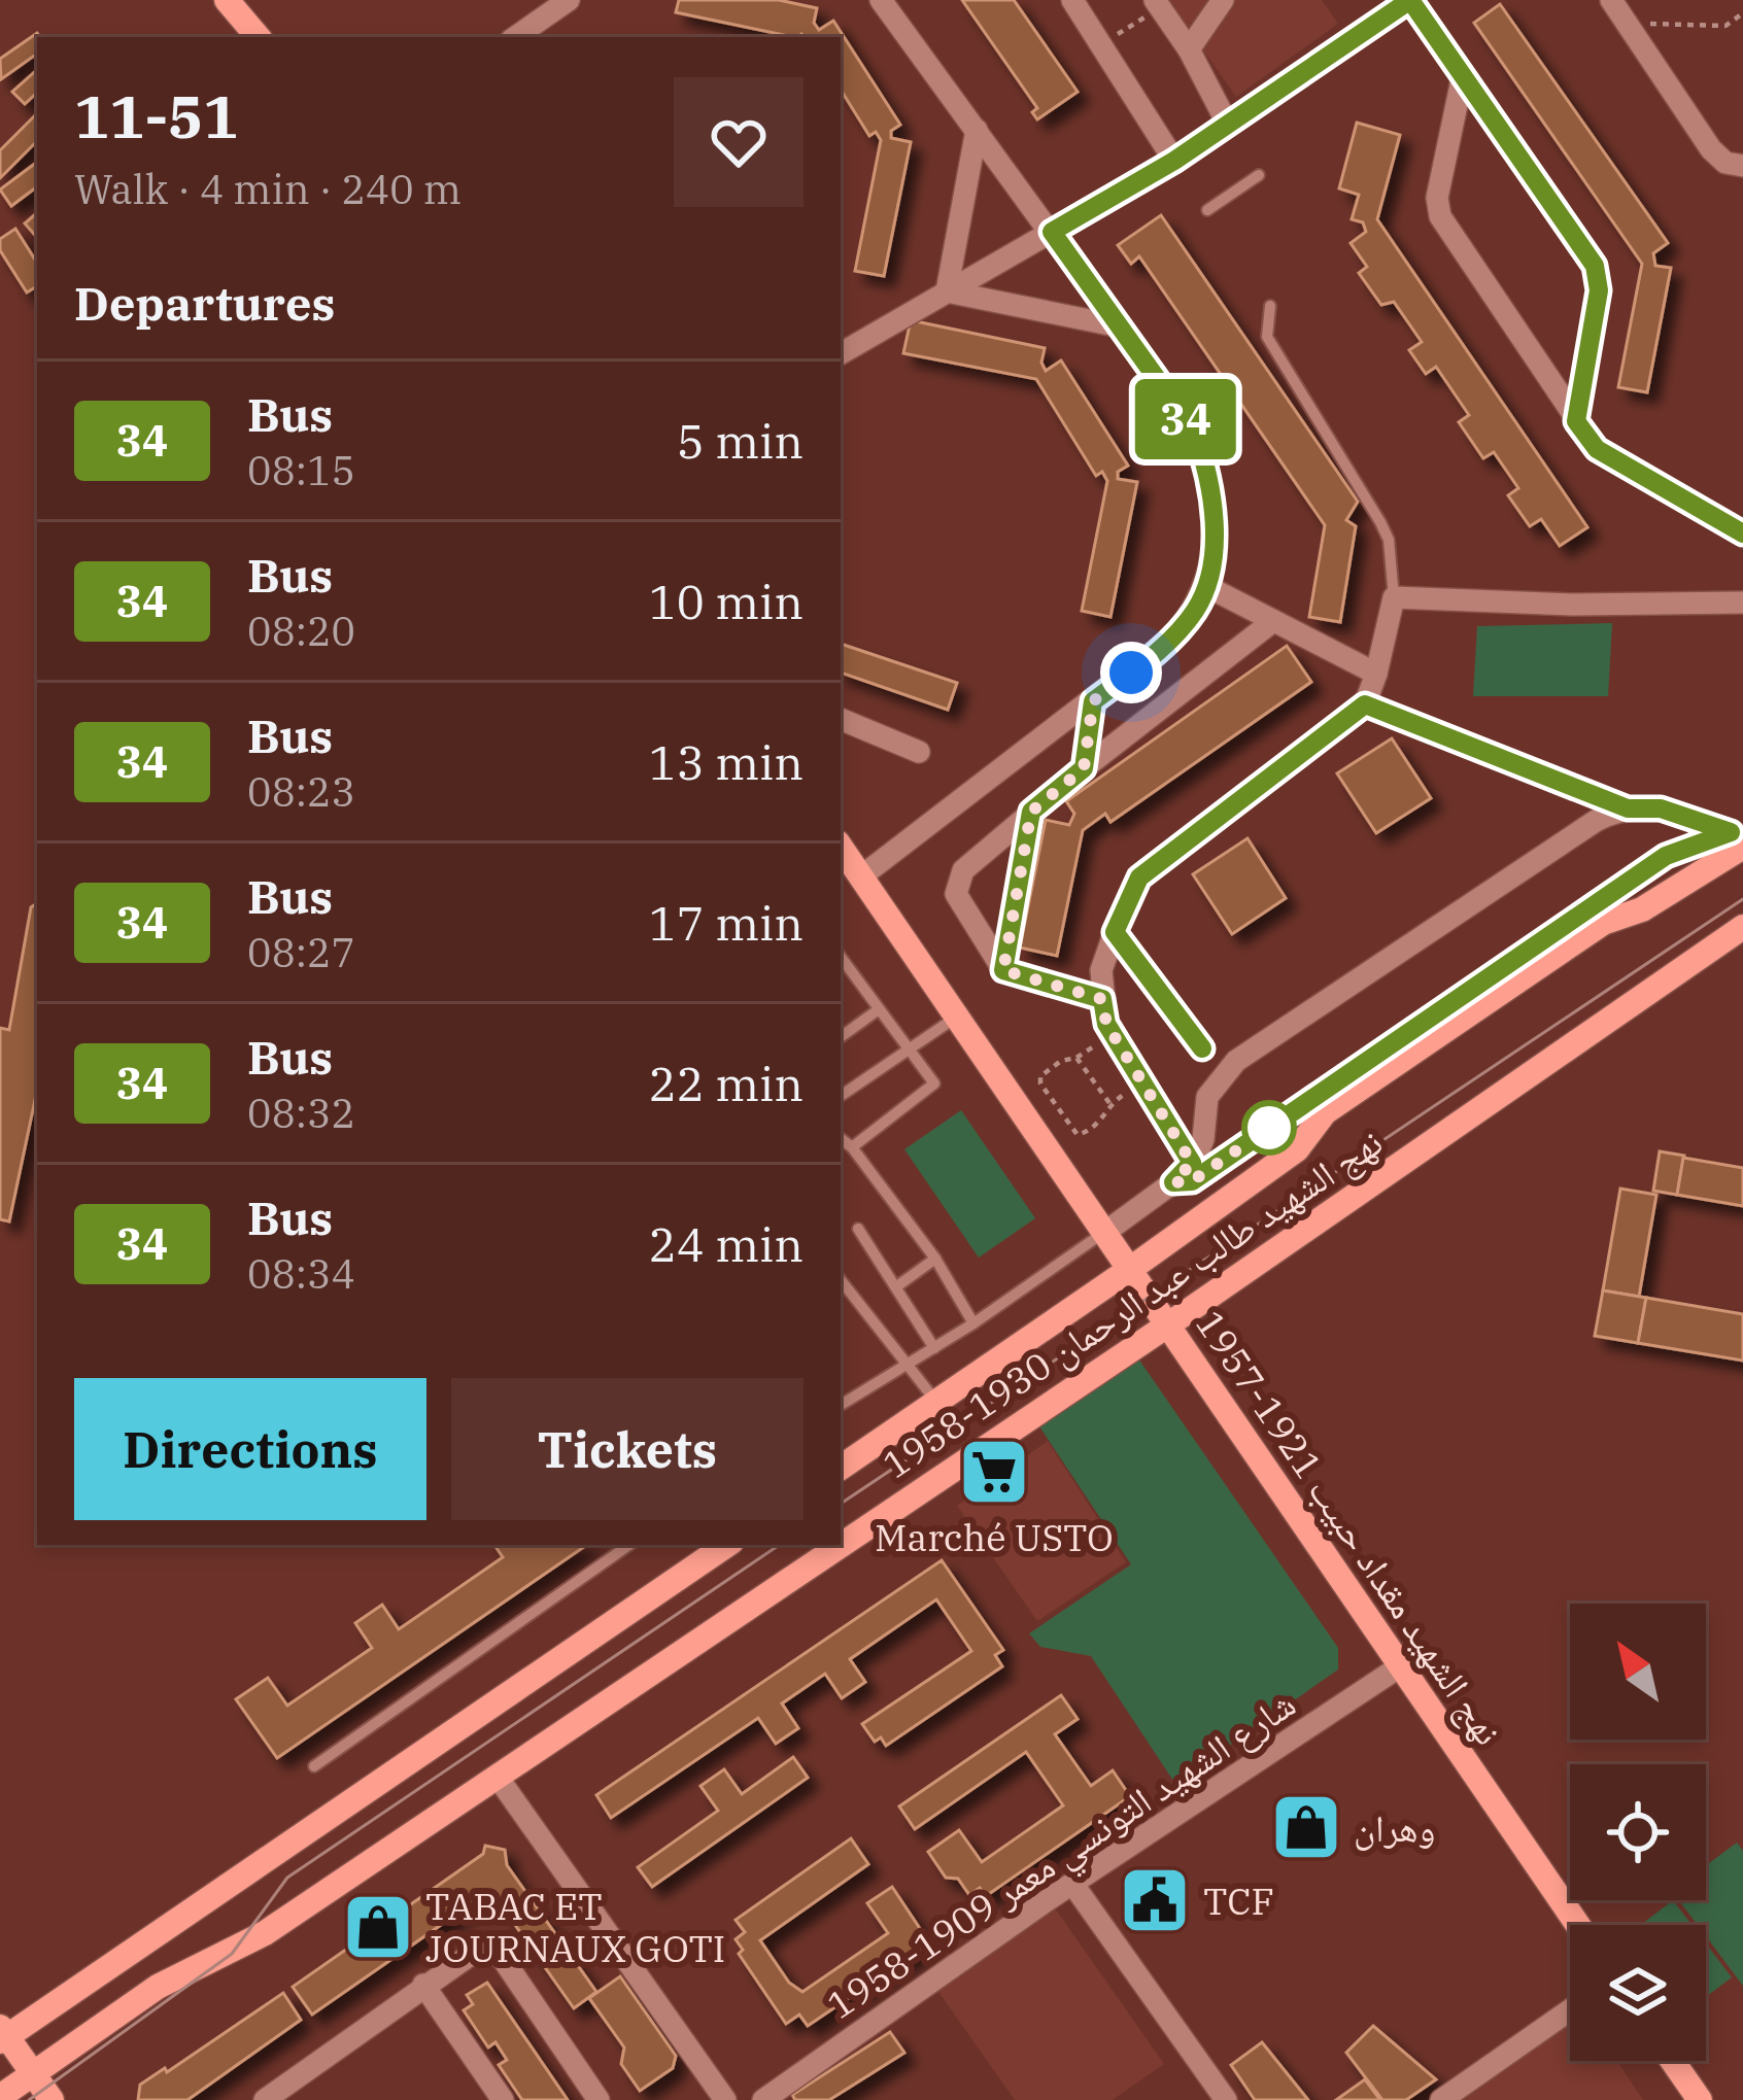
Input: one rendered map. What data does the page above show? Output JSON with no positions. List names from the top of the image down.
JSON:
{
  "streets": {
    "main road": ["نهج الشهيد طالب عبد الرحمان 1930-1958", "نهج الشهيد مقداد حبيب 1921-1957"],
    "street": ["شارع الشهيد التونسي معمر 1909-1958"]
  },
  "crossings": [
    ["نهج الشهيد طالب عبد الرحمان 1930-1958", "نهج الشهيد مقداد حبيب 1921-1957"],
    ["نهج الشهيد مقداد حبيب 1921-1957", "شارع الشهيد التونسي معمر 1909-1958"]
  ],
  "places": {
    "supermarket": ["Marché USTO"],
    "shop": ["وهران", "TABAC ET JOURNAUX GOTI"],
    "public building": ["TCF"]
  },
  "lines": ["bus line 34"],
  "north": "top left",
  "page": {
    "on_map": "34",
    "heading": [
      ["11-51", "Walk · 4 min · 240 m"],
      "Departures"
    ],
    "list": [
      {
        "mark": "34",
        "name": "Bus",
        "note": "08:15",
        "value": "5 min"
      },
      {
        "mark": "34",
        "name": "Bus",
        "note": "08:20",
        "value": "10 min"
      },
      {
        "mark": "34",
        "name": "Bus",
        "note": "08:23",
        "value": "13 min"
      },
      {
        "mark": "34",
        "name": "Bus",
        "note": "08:27",
        "value": "17 min"
      },
      {
        "mark": "34",
        "name": "Bus",
        "note": "08:32",
        "value": "22 min"
      },
      {
        "mark": "34",
        "name": "Bus",
        "note": "08:34",
        "value": "24 min"
      }
    ],
    "buttons": ["Directions", "Tickets"]
  }
}
